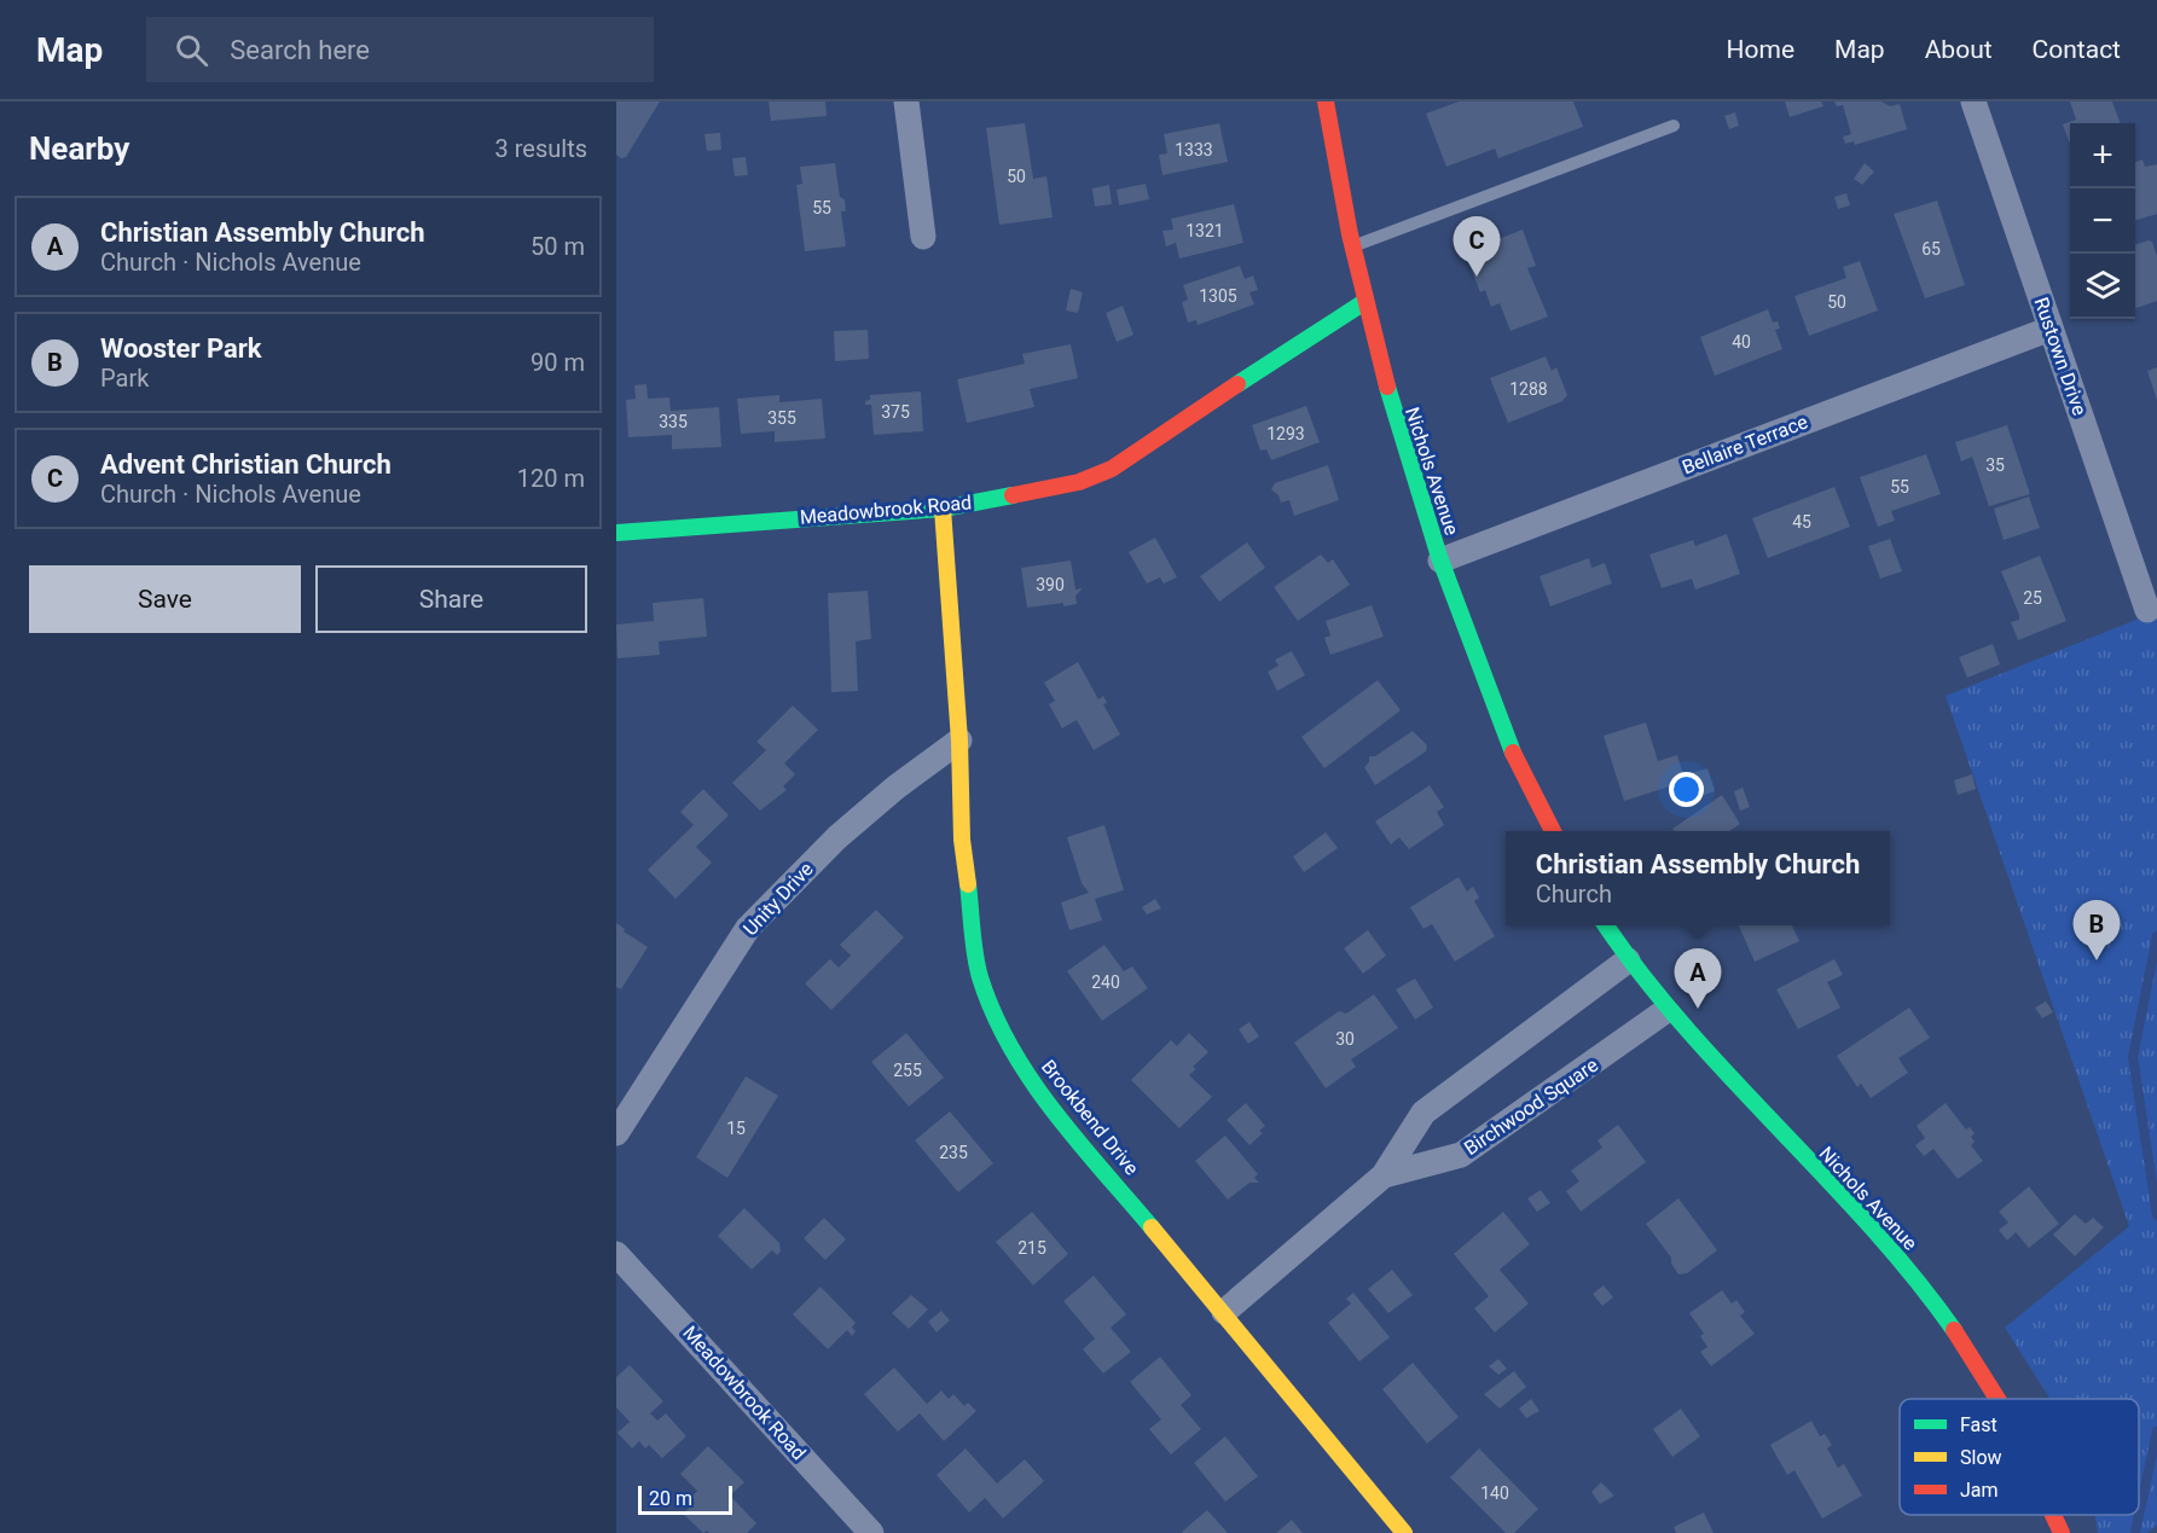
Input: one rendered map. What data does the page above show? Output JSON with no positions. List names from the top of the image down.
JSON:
{
  "streets": {
    "street": [
      "Rustown Drive",
      "Bellaire Terrace",
      "Nichols Avenue",
      "Meadowbrook Road",
      "Unity Drive",
      "Birchwood Square",
      "Brookbend Drive"
    ]
  },
  "crossings": [
    ["Rustown Drive", "Bellaire Terrace"],
    ["Bellaire Terrace", "Nichols Avenue"],
    ["Nichols Avenue", "Meadowbrook Road"],
    ["Nichols Avenue", "Birchwood Square"],
    ["Meadowbrook Road", "Brookbend Drive"],
    ["Unity Drive", "Brookbend Drive"],
    ["Birchwood Square", "Brookbend Drive"]
  ],
  "house_numbers": [
    "1333",
    "50",
    "55",
    "1321",
    "65",
    "1305",
    "50",
    "40",
    "1288",
    "375",
    "355",
    "335",
    "1293",
    "35",
    "55",
    "45",
    "390",
    "25",
    "240",
    "30",
    "255",
    "15",
    "235",
    "215",
    "140"
  ],
  "legend": ["Fast", "Slow", "Jam"],
  "scale_bar": "20 m",
  "page": {
    "header": "Map",
    "search": "Search here",
    "nav": [
      "Home",
      "Map",
      "About",
      "Contact"
    ],
    "heading": ["Nearby", "3 results"],
    "map_buttons": ["+", "−"],
    "list": [
      {
        "mark": "A",
        "name": "Christian Assembly Church",
        "note": "Church · Nichols Avenue",
        "value": "50 m"
      },
      {
        "mark": "B",
        "name": "Wooster Park",
        "note": "Park",
        "value": "90 m"
      },
      {
        "mark": "C",
        "name": "Advent Christian Church",
        "note": "Church · Nichols Avenue",
        "value": "120 m"
      }
    ],
    "pins": ["C", "B", "A"],
    "buttons": ["Save", "Share"],
    "popup": ["Christian Assembly Church", "Church"],
    "scale": "20 m"
  }
}
